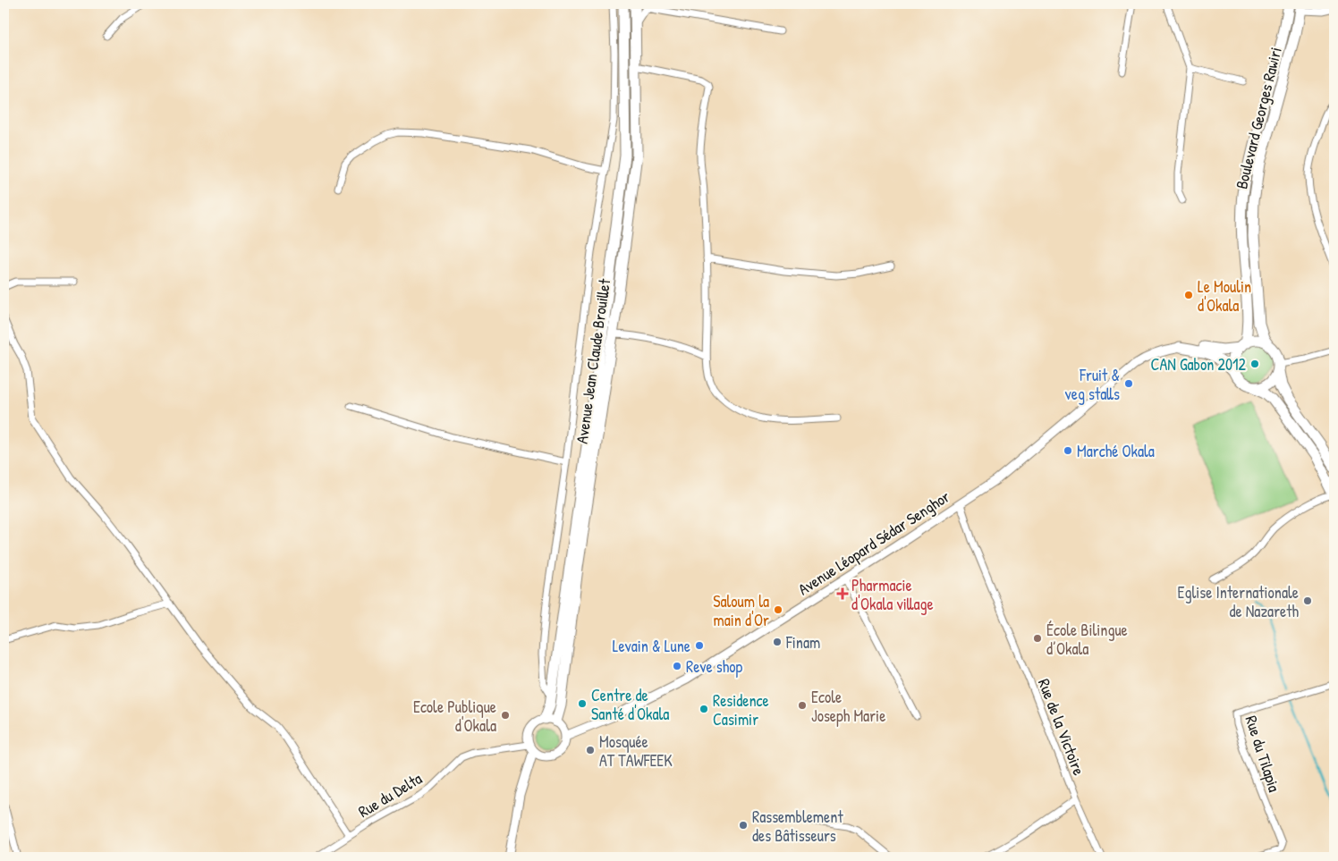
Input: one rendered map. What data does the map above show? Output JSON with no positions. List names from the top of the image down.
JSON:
{
  "streets": {
    "main road": ["Boulevard Georges Rawiri", "Avenue Jean Claude Brouillet"],
    "street": [
      "Avenue Léopard Sédar Senghor",
      "Rue de la Victoire",
      "Rue du Tilapia",
      "Rue du Delta"
    ]
  },
  "crossings": [
    ["Avenue Jean Claude Brouillet", "Avenue Léopard Sédar Senghor"],
    ["Avenue Jean Claude Brouillet", "Rue du Delta"],
    ["Avenue Léopard Sédar Senghor", "Rue de la Victoire"],
    ["Avenue Léopard Sédar Senghor", "Rue du Delta"]
  ],
  "places": {
    "other": [
      "Le Moulin d'Okala",
      "CAN Gabon 2012",
      "Fruit & veg stalls",
      "Marché Okala",
      "Eglise Internationale de Nazareth",
      "Saloum la main d'Or",
      "École Bilingue d’Okala",
      "Finam",
      "Levain & Lune",
      "Reve shop",
      "Centre de Santé d'Okala",
      "Ecole Joseph Marie",
      "Residence Casimir",
      "Ecole Publique d'Okala",
      "Mosquée AT TAWFEEK",
      "Rassemblement des Bâtisseurs"
    ],
    "health": ["Pharmacie d'Okala village"]
  }
}
